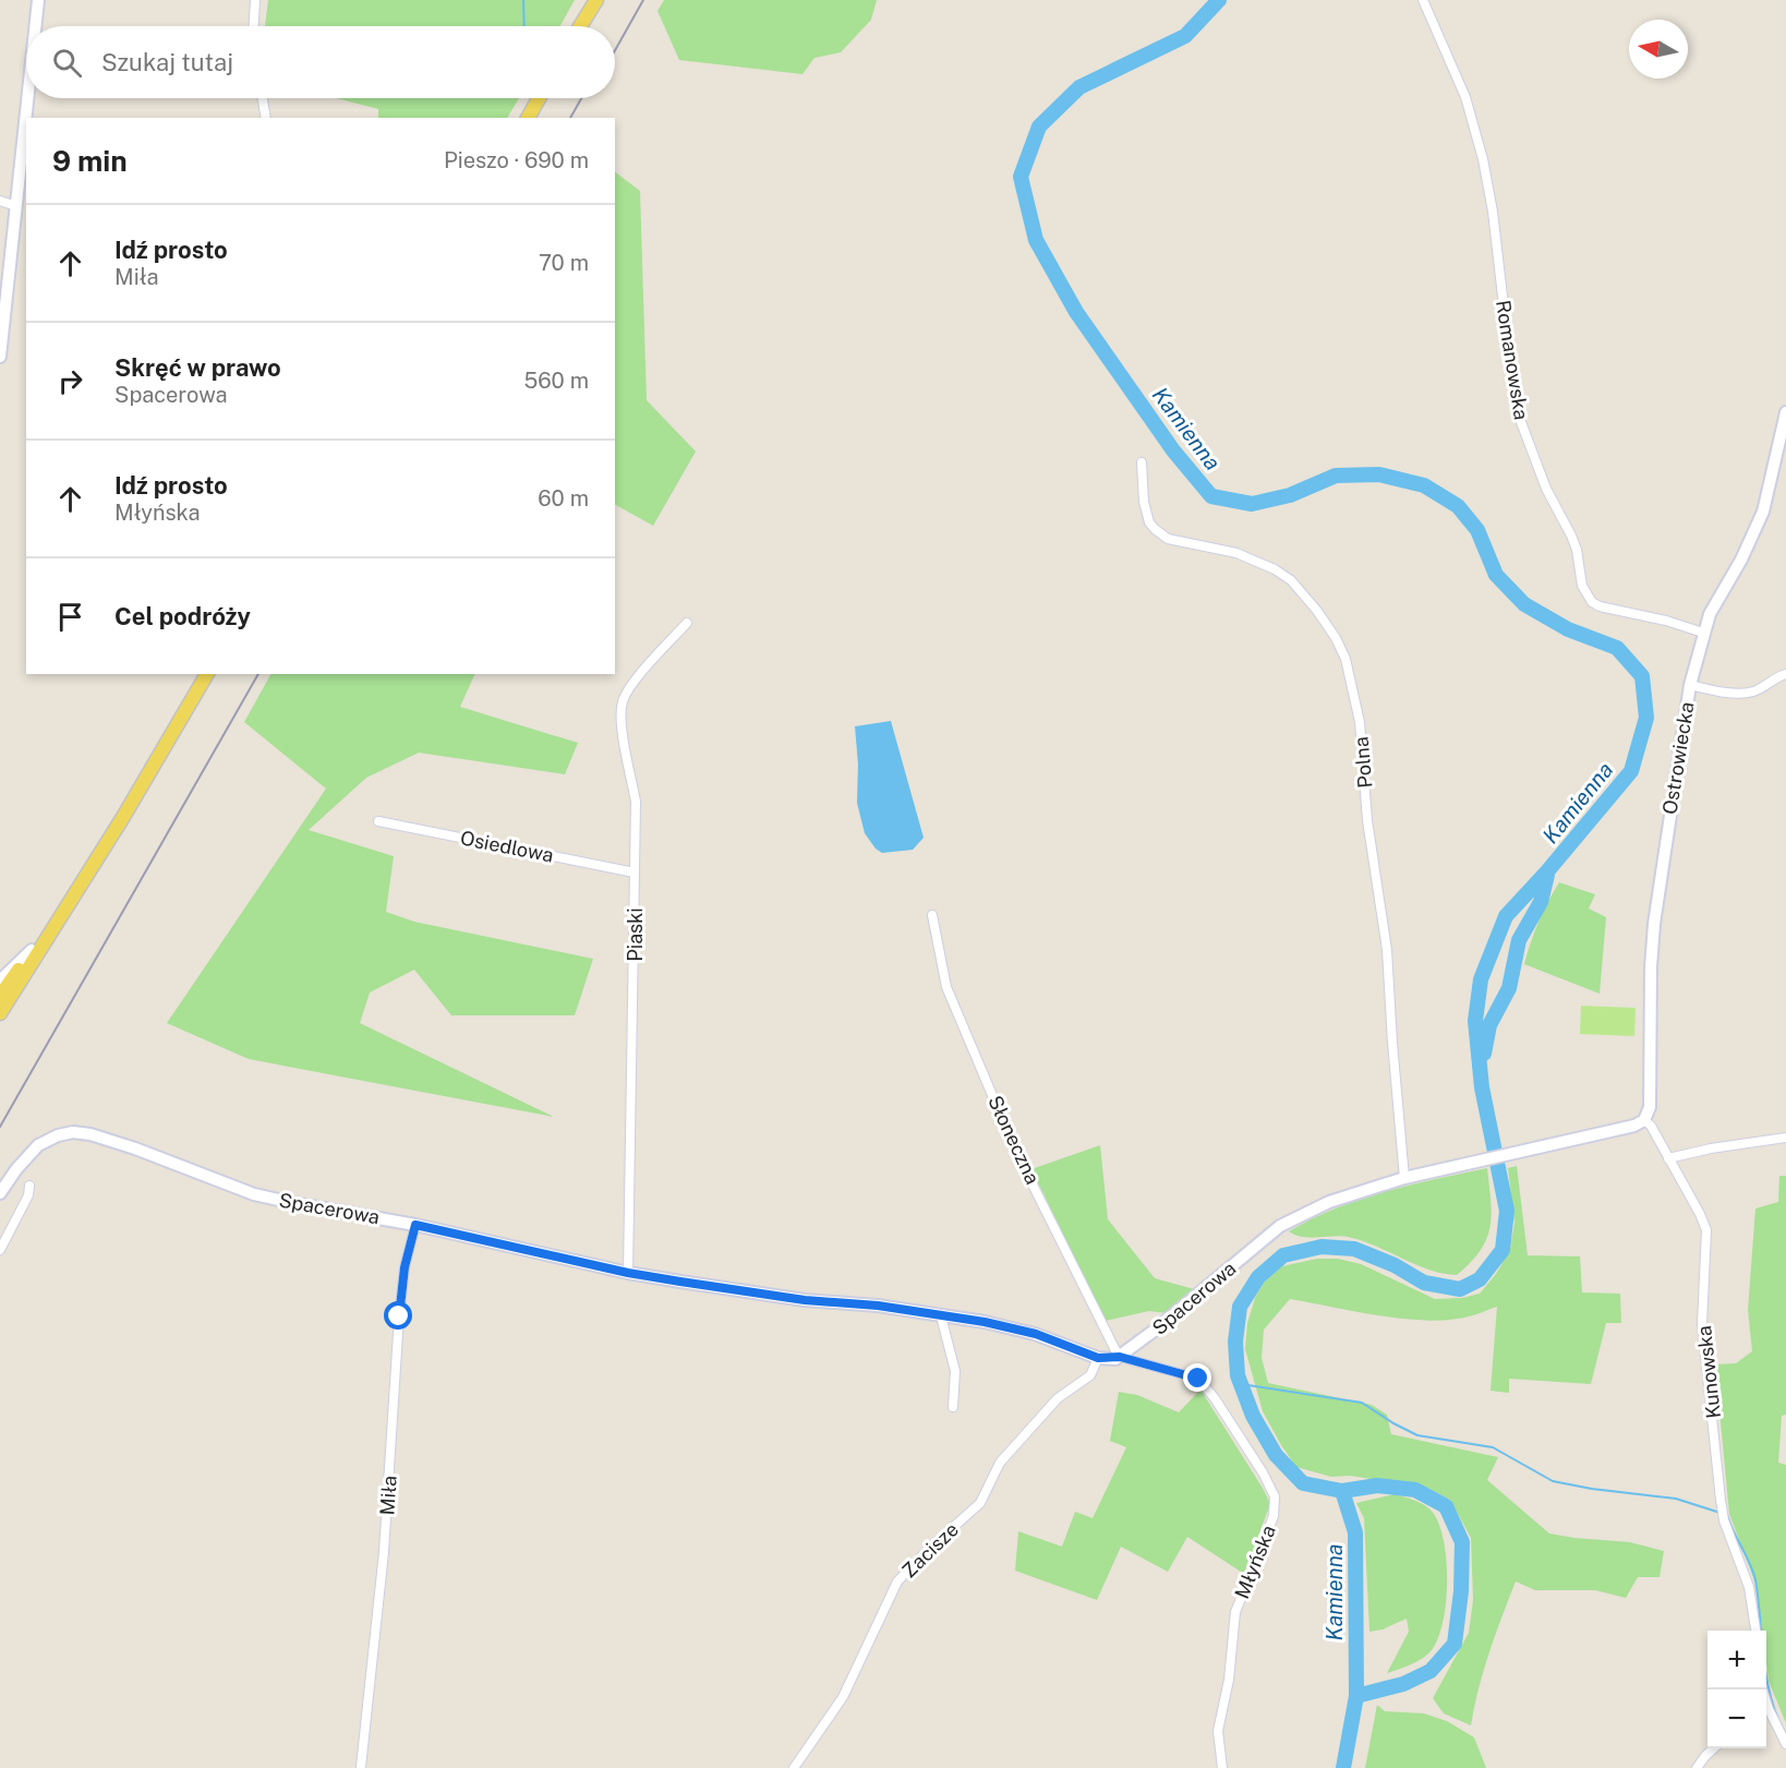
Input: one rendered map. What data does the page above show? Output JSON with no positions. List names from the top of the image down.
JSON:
{
  "streets": {
    "street": [
      "Romanowska",
      "Ostrowiecka",
      "Polna",
      "Osiedlowa",
      "Piaski",
      "Słoneczna",
      "Spacerowa",
      "Kunowska",
      "Miła",
      "Zacisze",
      "Młyńska"
    ]
  },
  "crossings": [
    ["Romanowska", "Ostrowiecka"],
    ["Ostrowiecka", "Spacerowa"],
    ["Ostrowiecka", "Kunowska"],
    ["Polna", "Spacerowa"],
    ["Osiedlowa", "Piaski"],
    ["Piaski", "Spacerowa"],
    ["Słoneczna", "Spacerowa"],
    ["Słoneczna", "Młyńska"],
    ["Spacerowa", "Kunowska"],
    ["Spacerowa", "Miła"],
    ["Spacerowa", "Zacisze"],
    ["Spacerowa", "Młyńska"]
  ],
  "water": ["Kamienna"],
  "north": "left",
  "page": {
    "search": "Szukaj tutaj",
    "heading": ["9 min", "Pieszo · 690 m"],
    "list": [
      ["Idź prosto", "Miła", "70 m"],
      ["Skręć w prawo", "Spacerowa", "560 m"],
      ["Idź prosto", "Młyńska", "60 m"],
      "Cel podróży"
    ],
    "map_buttons": ["+", "−"]
  }
}
